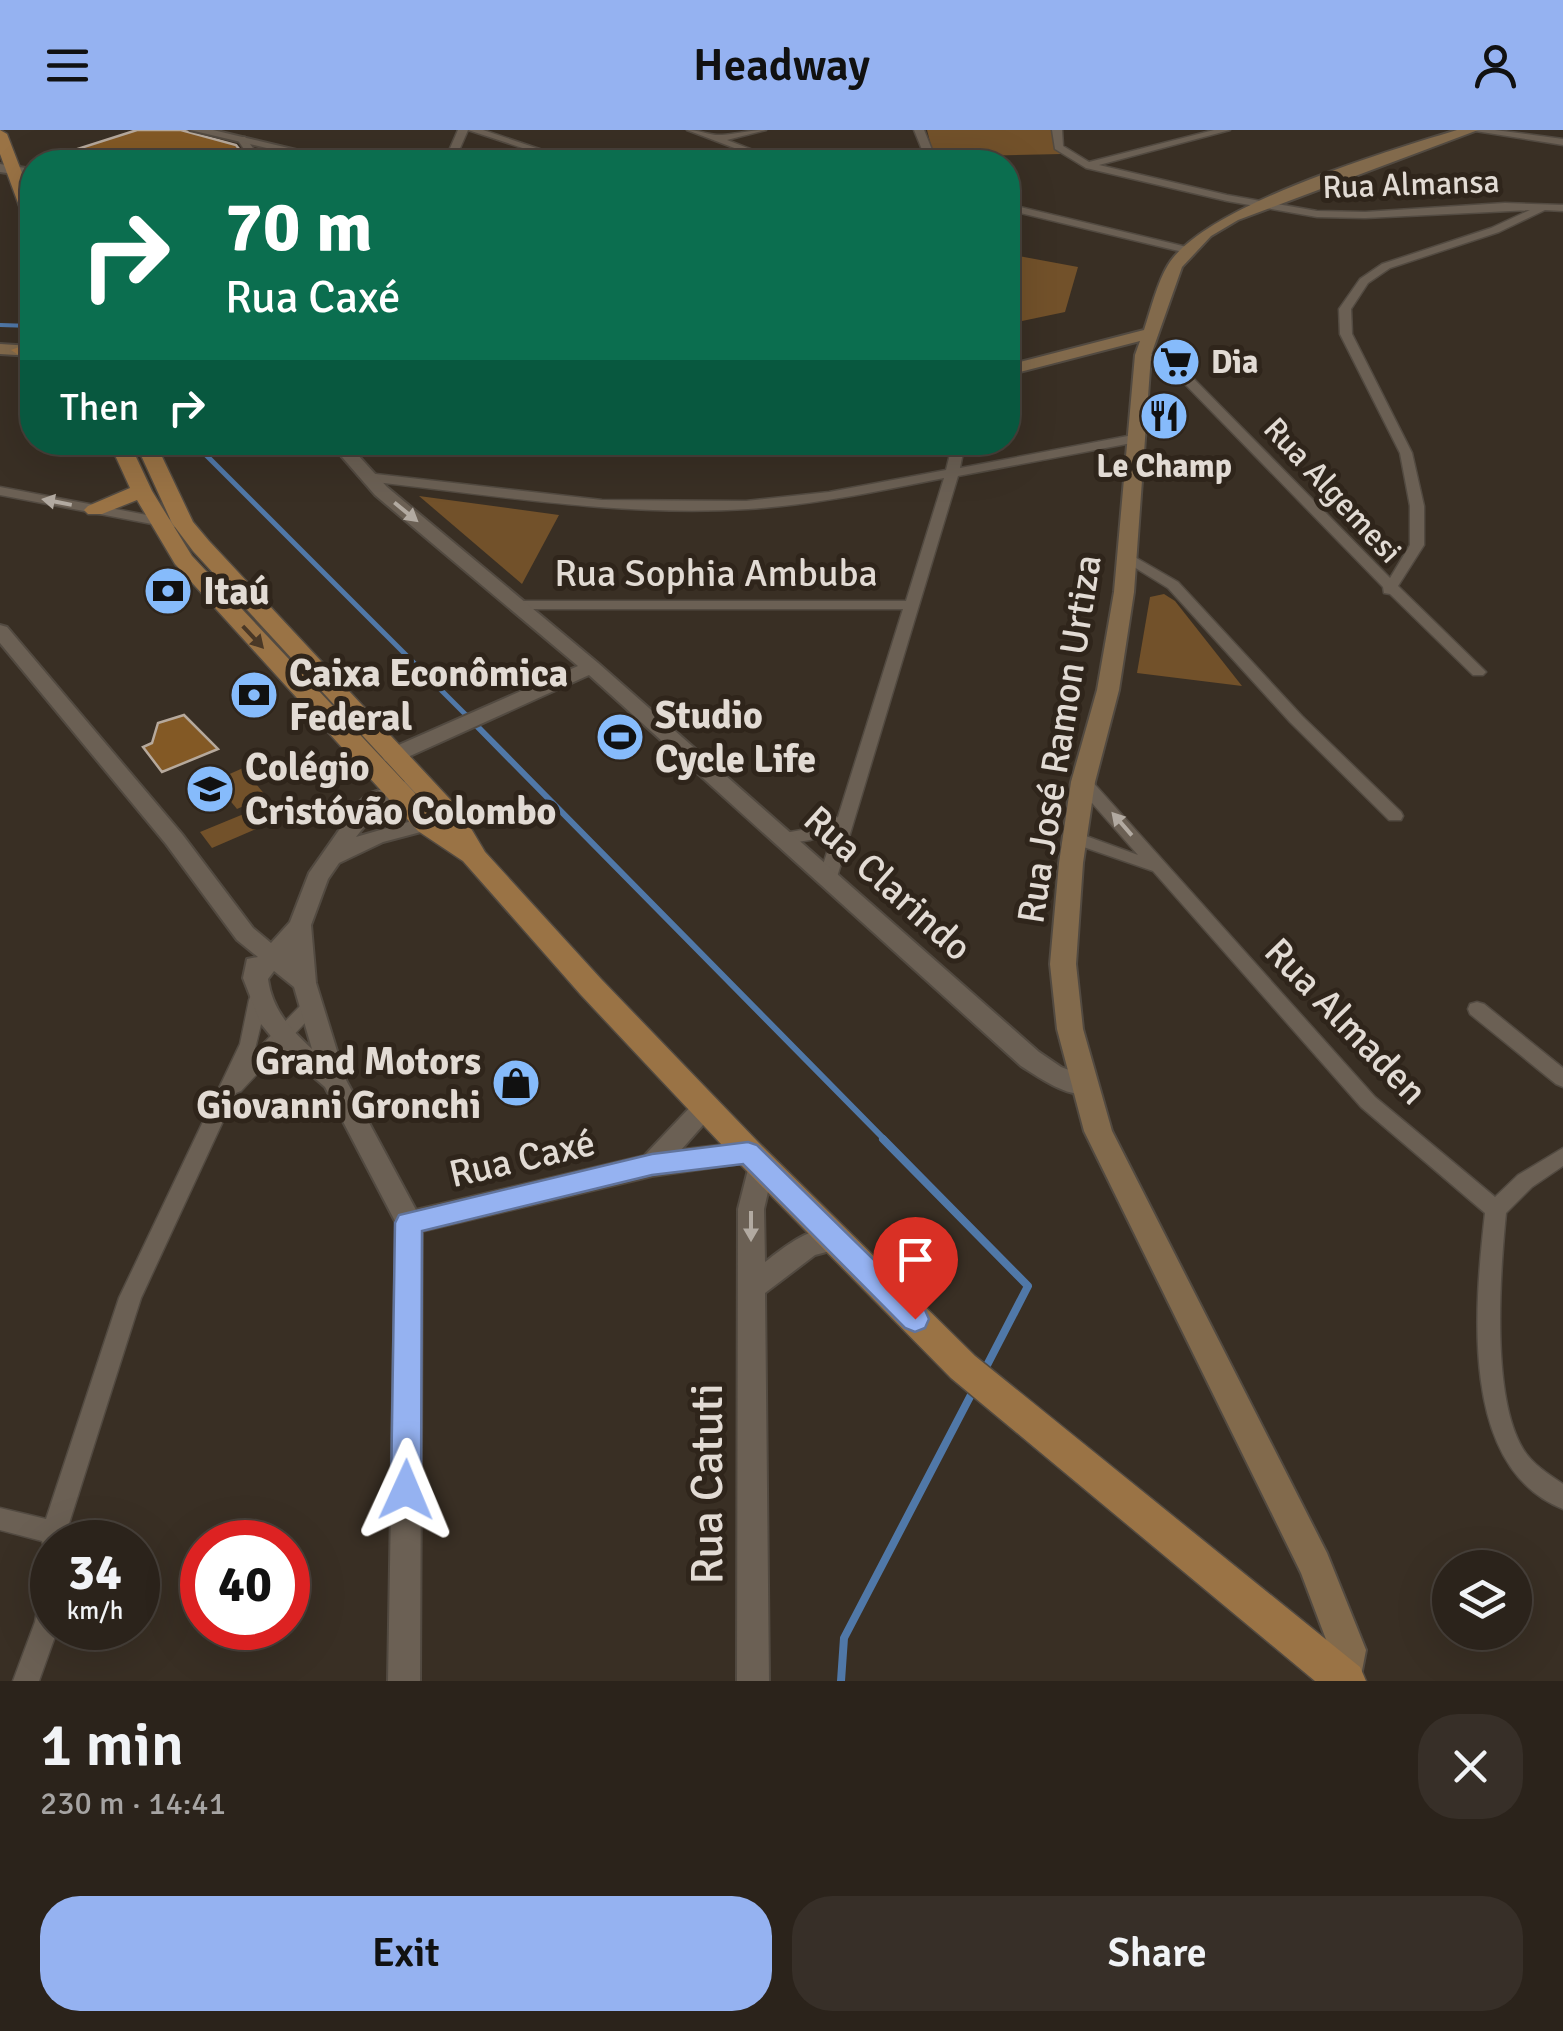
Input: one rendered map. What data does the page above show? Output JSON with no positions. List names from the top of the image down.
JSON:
{
  "streets": {
    "main road": ["Rua José Ramon Urtiza"],
    "street": [
      "Rua Almansa",
      "Rua Algemesi",
      "Rua Sophia Ambuba",
      "Rua Clarindo",
      "Rua Almaden",
      "Rua Caxé",
      "Rua Catuti"
    ]
  },
  "crossings": [
    ["Rua Almansa", "Rua José Ramon Urtiza"],
    ["Rua Algemesi", "Rua José Ramon Urtiza"],
    ["Rua Sophia Ambuba", "Rua Clarindo"],
    ["Rua José Ramon Urtiza", "Rua Clarindo"],
    ["Rua José Ramon Urtiza", "Rua Almaden"],
    ["Rua Caxé", "Rua Catuti"]
  ],
  "places": {
    "supermarket": ["Dia"],
    "restaurant": ["Le Champ"],
    "bank": ["Itaú", "Caixa Econômica Federal"],
    "sports": ["Studio Cycle Life"],
    "school or university": ["Colégio Cristóvão Colombo"],
    "shop": ["Grand Motors Giovanni Gronchi"]
  },
  "page": {
    "header": "Headway",
    "turn": ["70 m", "Rua Caxé"],
    "then": "Then",
    "speed": "34 km/h",
    "limit": "40",
    "heading": ["1 min", "230 m · 14:41"],
    "buttons": ["Exit", "Share"]
  }
}
